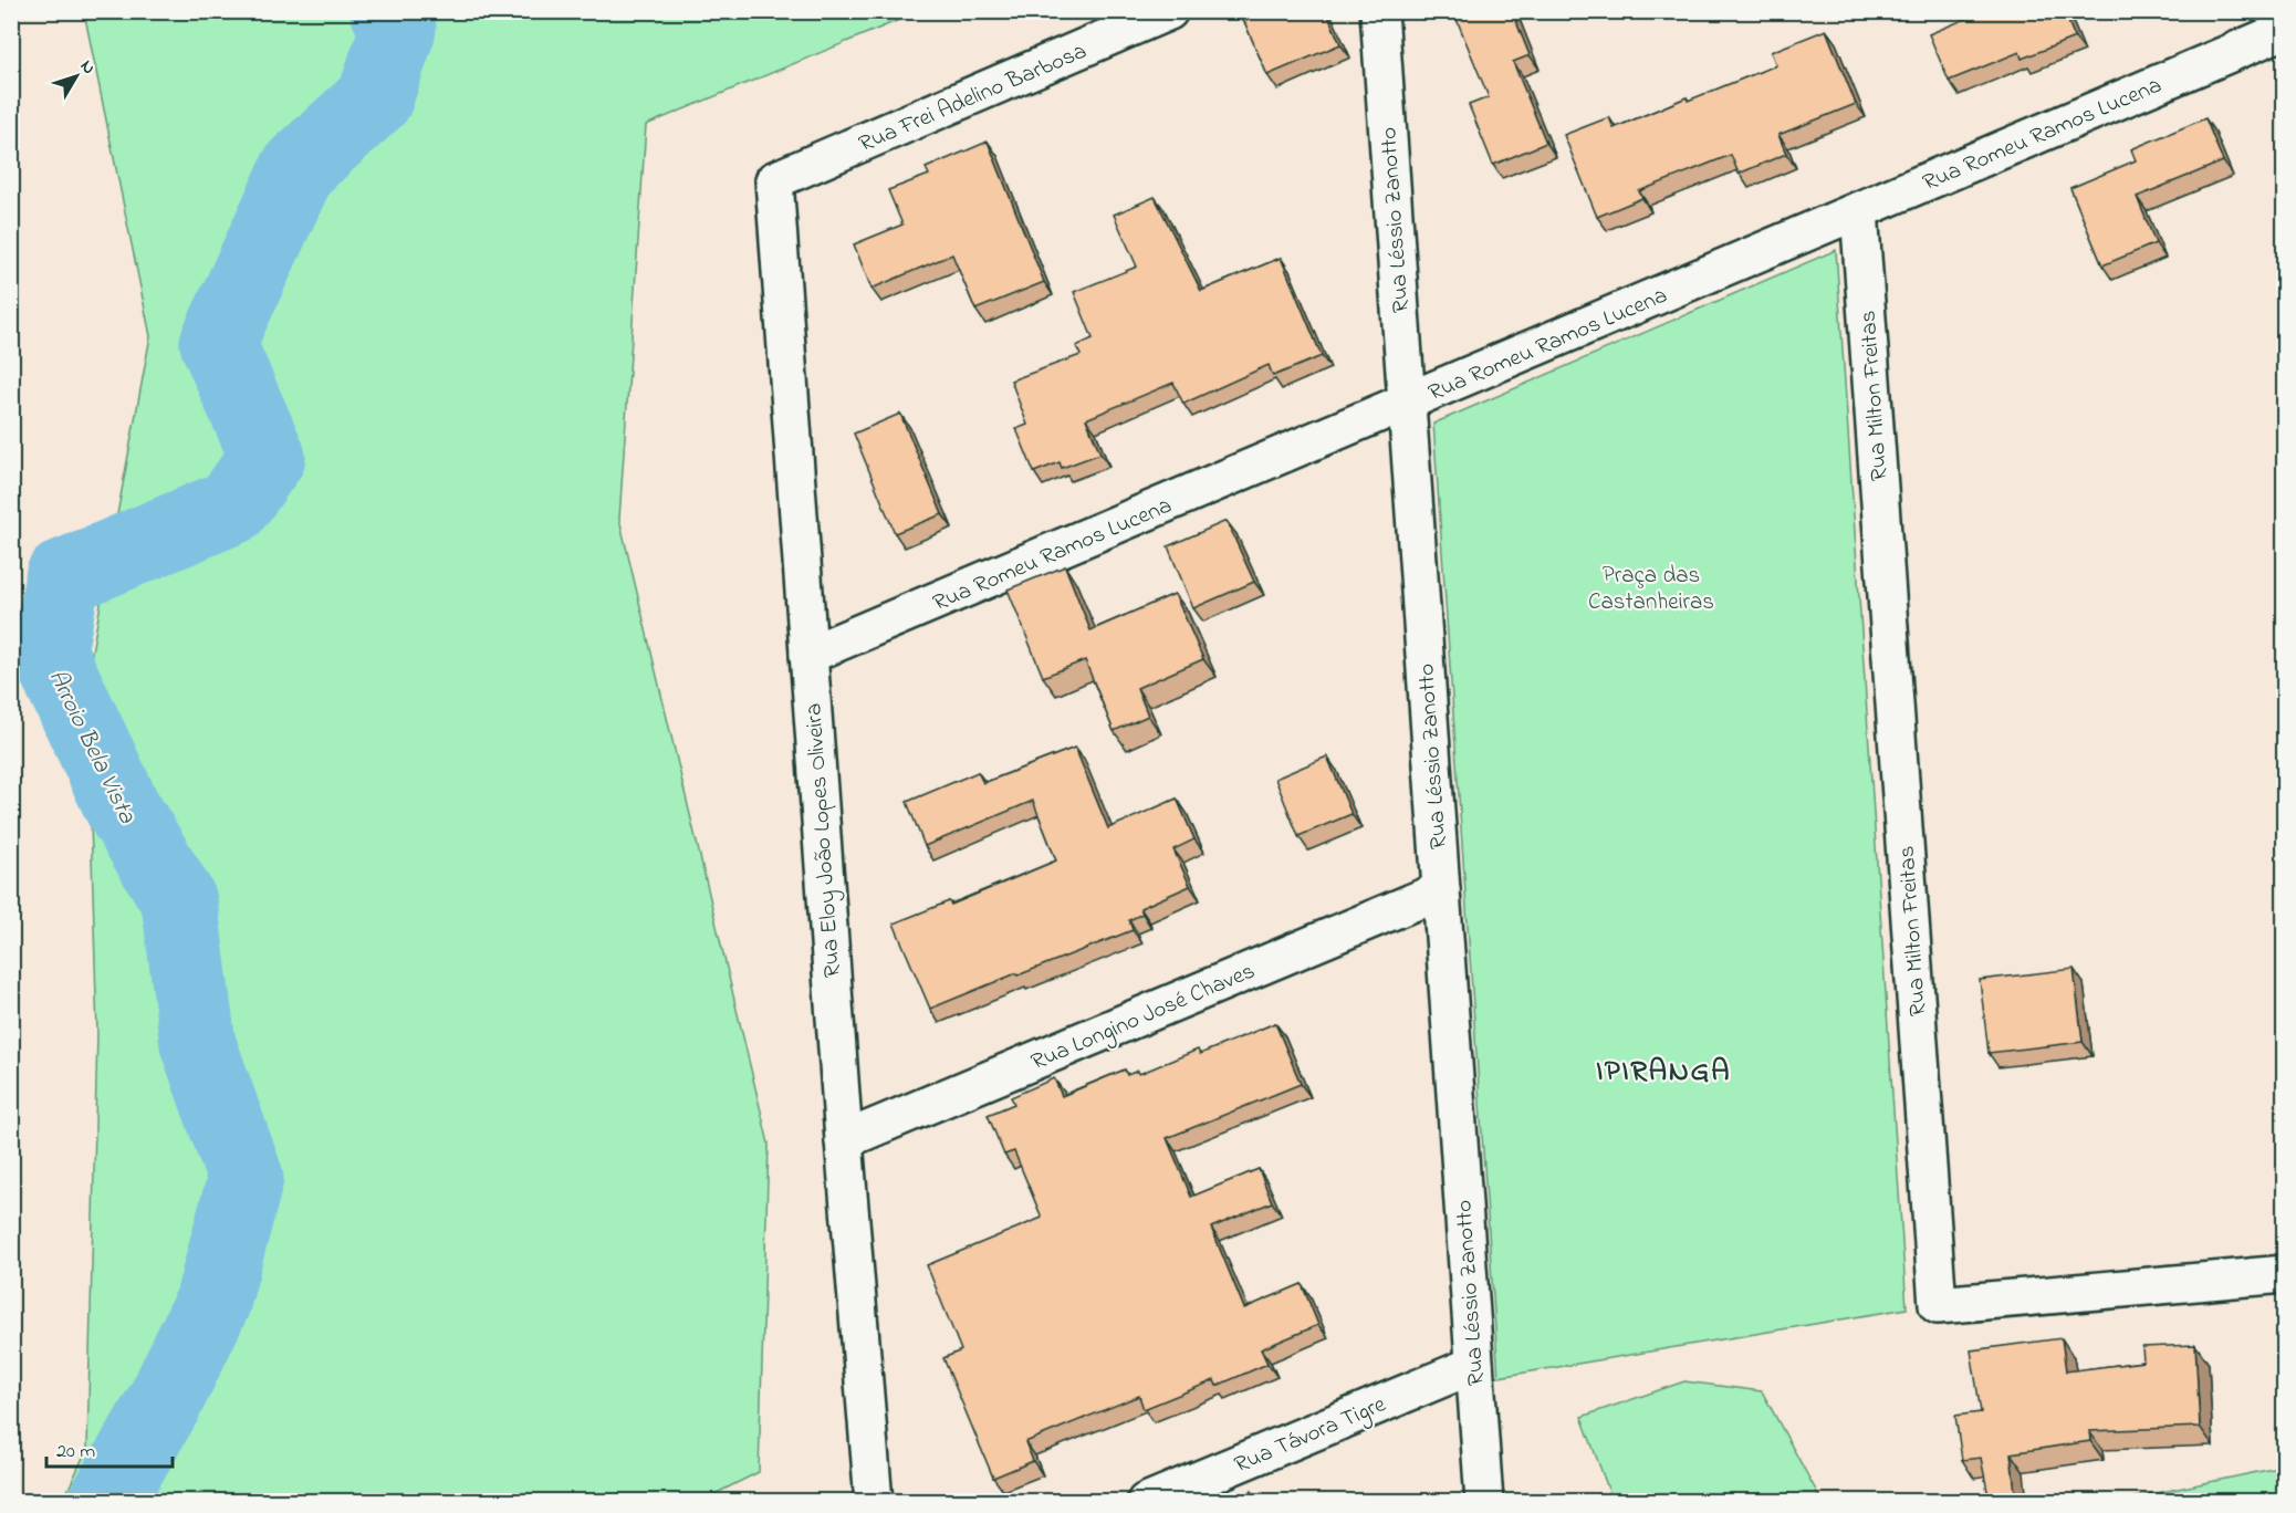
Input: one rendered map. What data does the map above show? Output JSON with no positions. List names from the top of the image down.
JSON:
{
  "streets": {
    "street": [
      "Rua Frei Adelino Barbosa",
      "Rua Romeu Ramos Lucena",
      "Rua Léssio Zanotto",
      "Rua Milton Freitas",
      "Rua Eloy João Lopes Oliveira",
      "Rua Longino José Chaves",
      "Rua Távora Tigre"
    ]
  },
  "crossings": [
    ["Rua Frei Adelino Barbosa", "Rua Eloy João Lopes Oliveira"],
    ["Rua Romeu Ramos Lucena", "Rua Léssio Zanotto"],
    ["Rua Romeu Ramos Lucena", "Rua Milton Freitas"],
    ["Rua Romeu Ramos Lucena", "Rua Eloy João Lopes Oliveira"],
    ["Rua Léssio Zanotto", "Rua Longino José Chaves"],
    ["Rua Léssio Zanotto", "Rua Távora Tigre"],
    ["Rua Eloy João Lopes Oliveira", "Rua Longino José Chaves"]
  ],
  "districts": ["IPIRANGA"],
  "water": ["Arroio Bela Vista"],
  "parks": ["Praça das Castanheiras"],
  "scale_bar": "20 m",
  "north": "top right"
}
